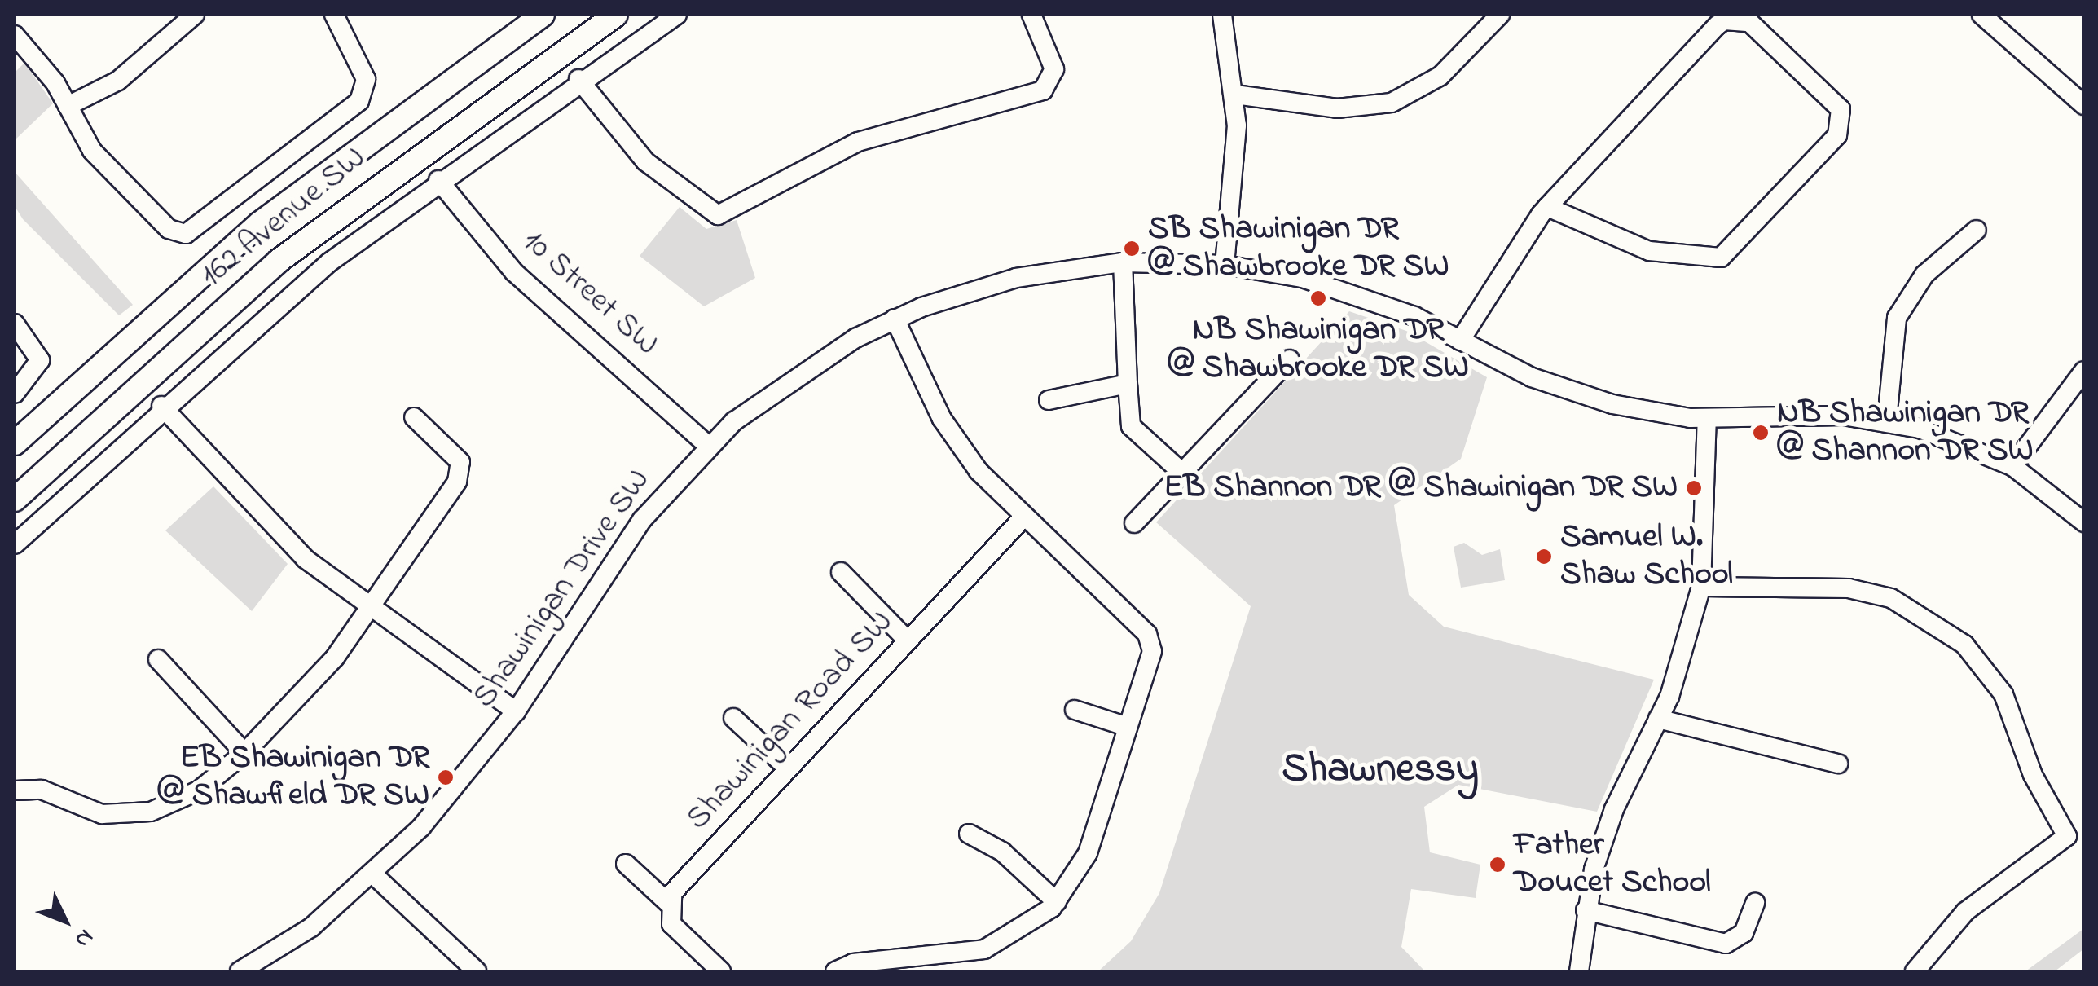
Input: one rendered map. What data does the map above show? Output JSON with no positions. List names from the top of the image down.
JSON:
{
  "streets": {
    "main road": ["162 Avenue SW"],
    "street": ["10 Street SW", "Shawinigan Drive SW", "Shawinigan Road SW"]
  },
  "crossings": [
    ["10 Street SW", "Shawinigan Drive SW"]
  ],
  "districts": ["Shawnessy"],
  "places": [
    "SB Shawinigan DR @ Shawbrooke DR SW",
    "NB Shawinigan DR @ Shawbrooke DR SW",
    "NB Shawinigan DR @ Shannon DR SW",
    "EB Shannon DR @ Shawinigan DR SW",
    "Samuel W. Shaw School",
    "EB Shawinigan DR @ Shawfield DR SW",
    "Father Doucet School"
  ],
  "north": "bottom right"
}
